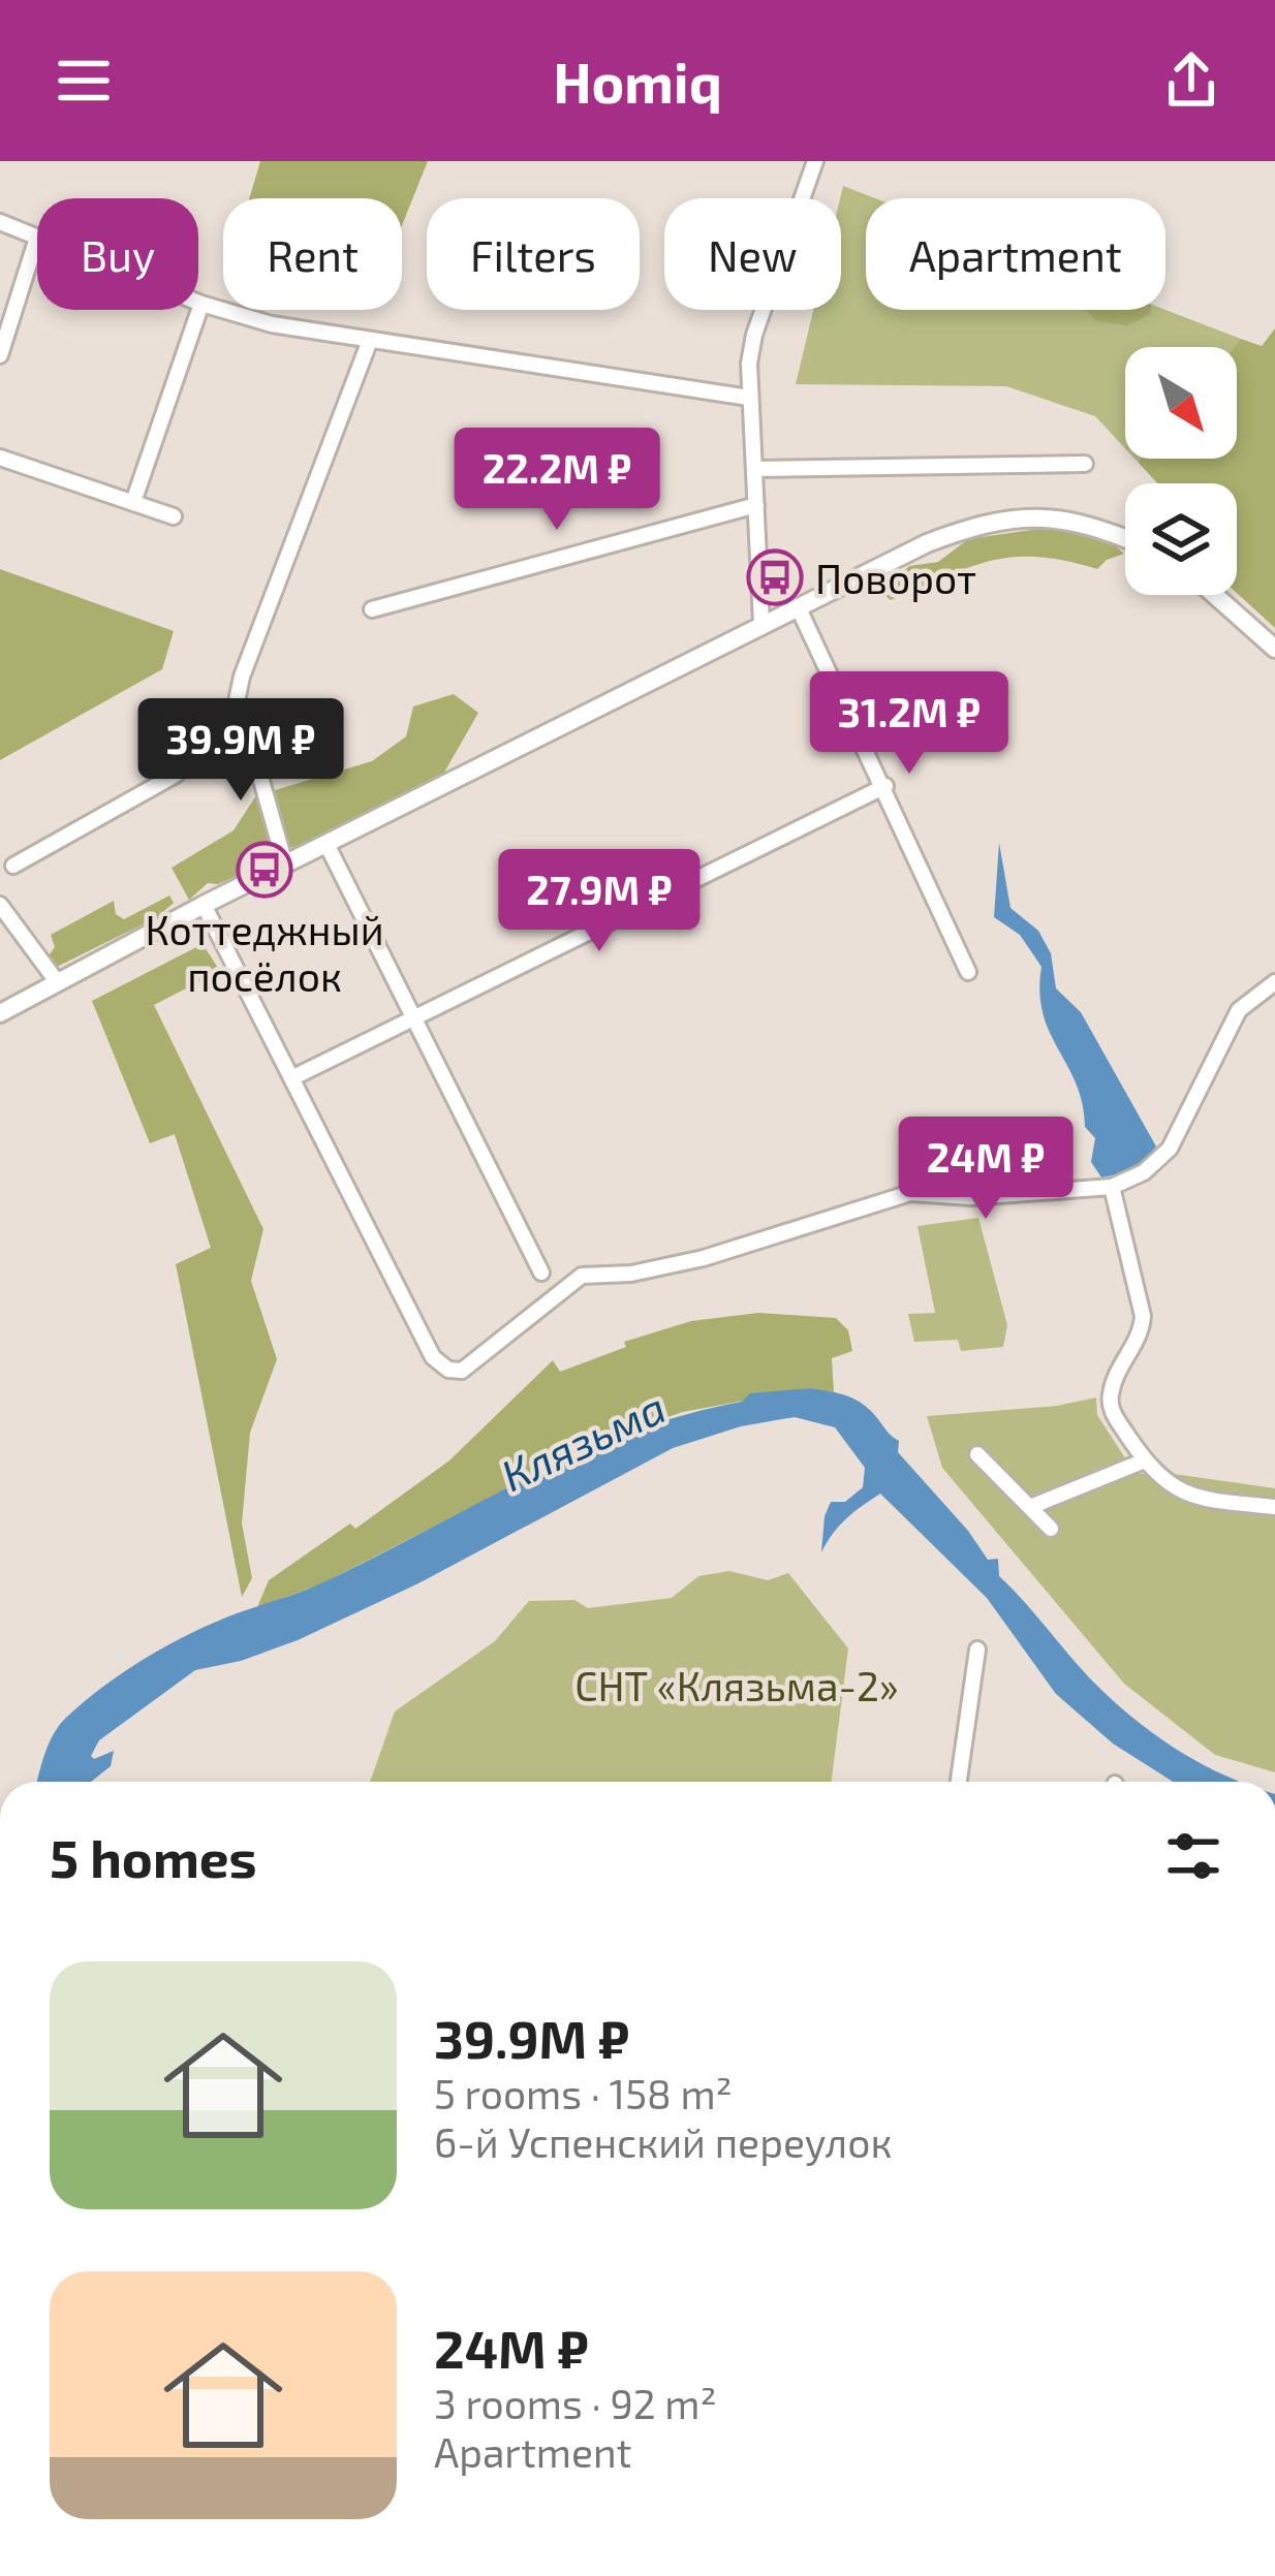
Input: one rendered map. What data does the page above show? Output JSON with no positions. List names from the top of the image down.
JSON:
{
  "water": ["Клязьма"],
  "parks": ["СНТ «Клязьма-2»"],
  "places": {
    "bus stop": ["Поворот", "Коттеджный посёлок"]
  },
  "north": "bottom right",
  "page": {
    "header": "Homiq",
    "chip": [
      "Buy",
      "Rent",
      "Filters",
      "New",
      "Apartment"
    ],
    "price": [
      "22.2M ₽",
      "31.2M ₽",
      "39.9M ₽",
      "27.9M ₽",
      "24M ₽"
    ],
    "heading": "5 homes",
    "list": [
      {
        "name": "39.9M ₽",
        "note": "5 rooms · 158 m² · 6-й Успенский переулок"
      },
      {
        "name": "24M ₽",
        "note": "3 rooms · 92 m² · Apartment"
      }
    ]
  }
}
